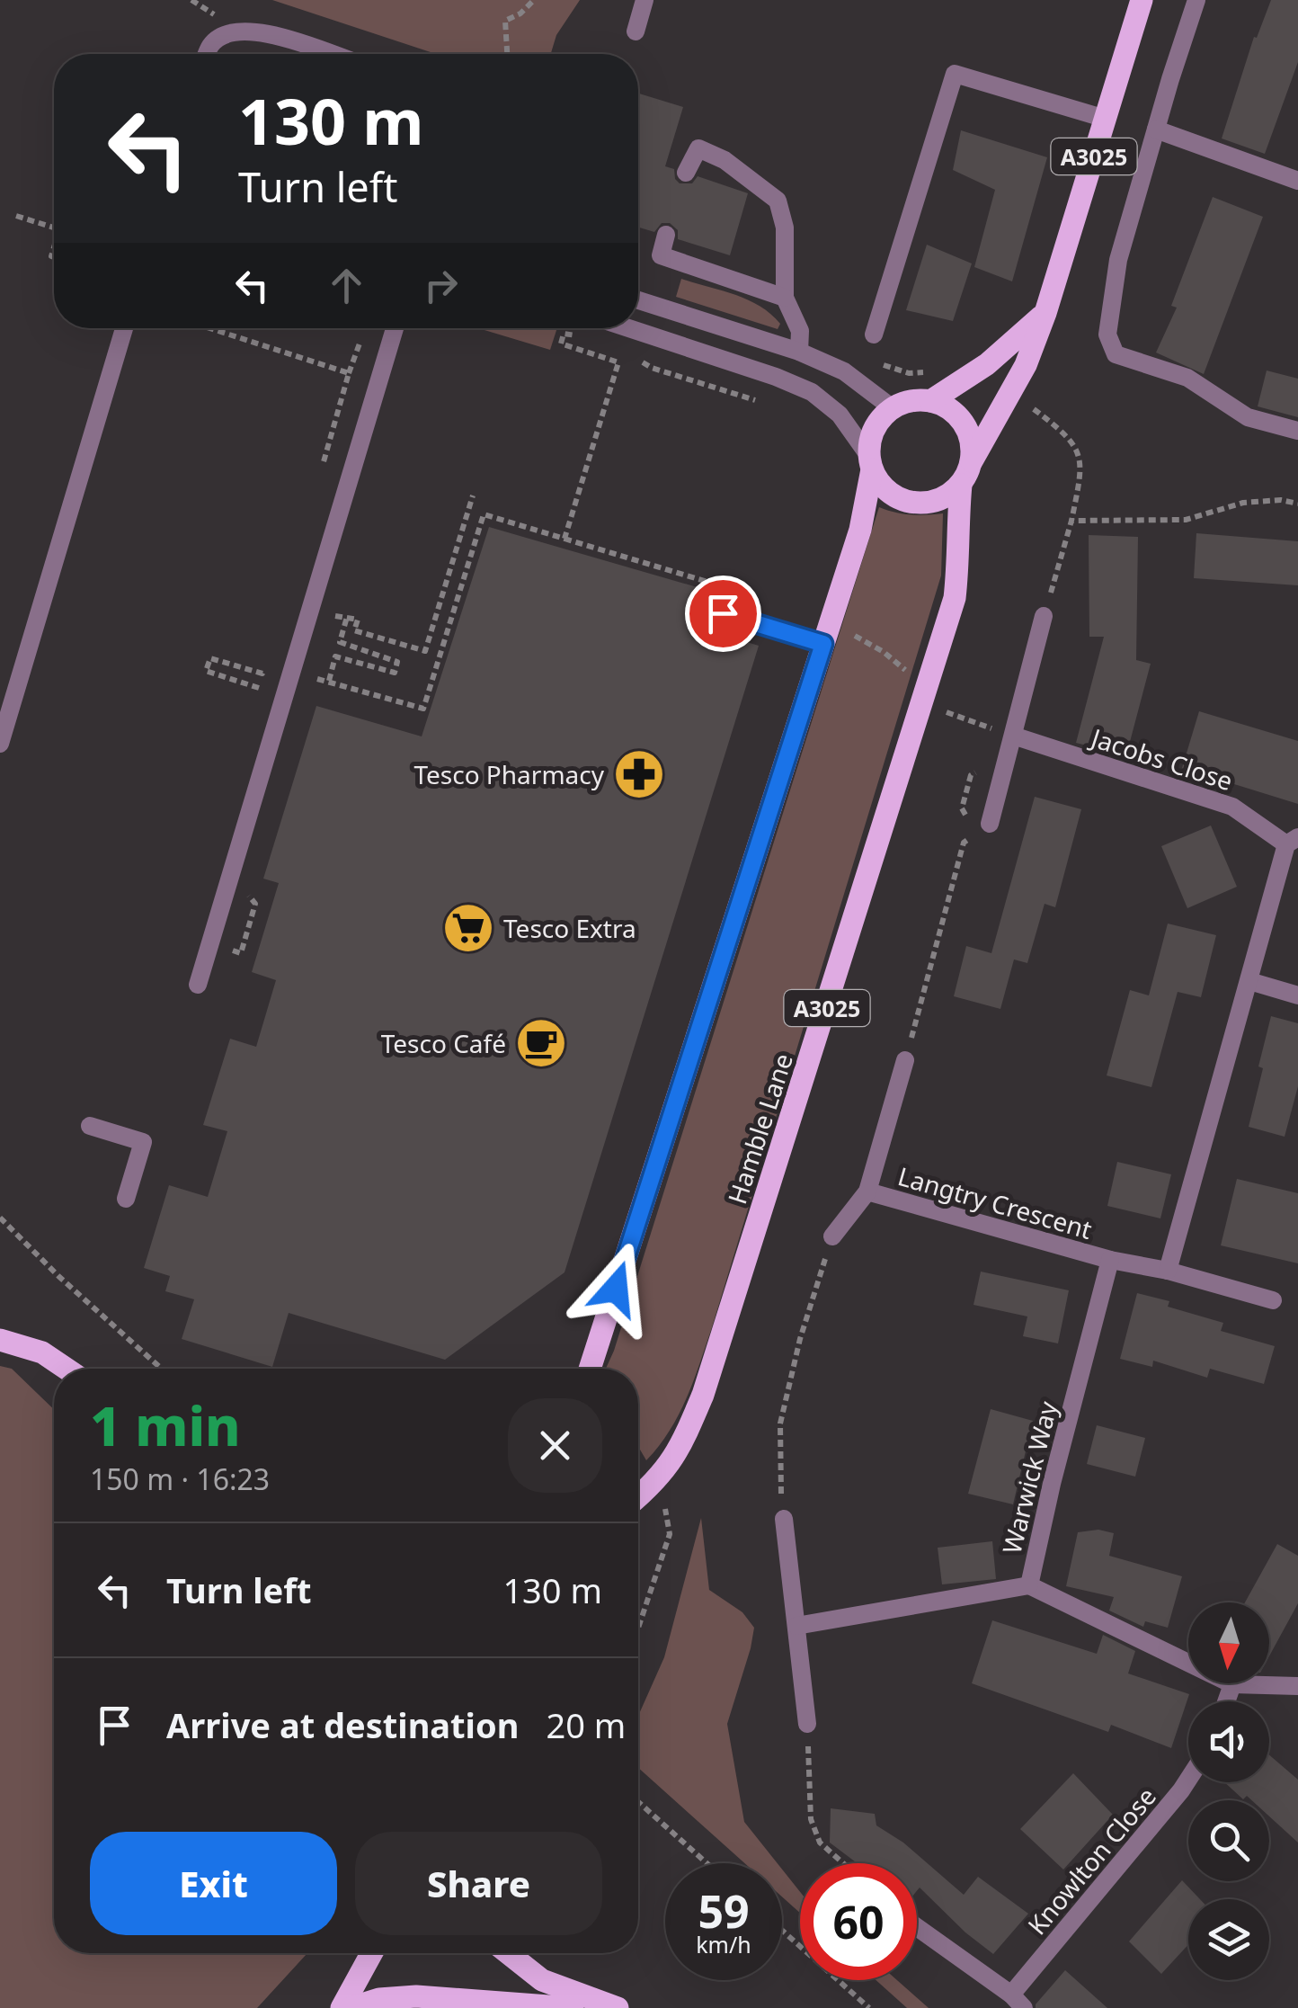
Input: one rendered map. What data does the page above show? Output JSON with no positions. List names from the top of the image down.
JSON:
{
  "streets": {
    "main road": ["A3025", "Hamble Lane"],
    "street": [
      "Jacobs Close",
      "Langtry Crescent",
      "Warwick Way",
      "Knowlton Close"
    ]
  },
  "crossings": [
    ["A3025", "Hamble Lane"],
    ["Langtry Crescent", "Warwick Way"]
  ],
  "places": {
    "pharmacy": ["Tesco Pharmacy"],
    "supermarket": ["Tesco Extra"],
    "cafe": ["Tesco Café"]
  },
  "north": "bottom",
  "page": {
    "turn": ["130 m", "Turn left"],
    "heading": ["1 min", "150 m · 16:23"],
    "list": [
      {
        "name": "Turn left",
        "value": "130 m"
      },
      {
        "name": "Arrive at destination",
        "value": "20 m"
      }
    ],
    "buttons": ["Exit", "Share"],
    "speed": "59 km/h",
    "limit": "60"
  }
}
